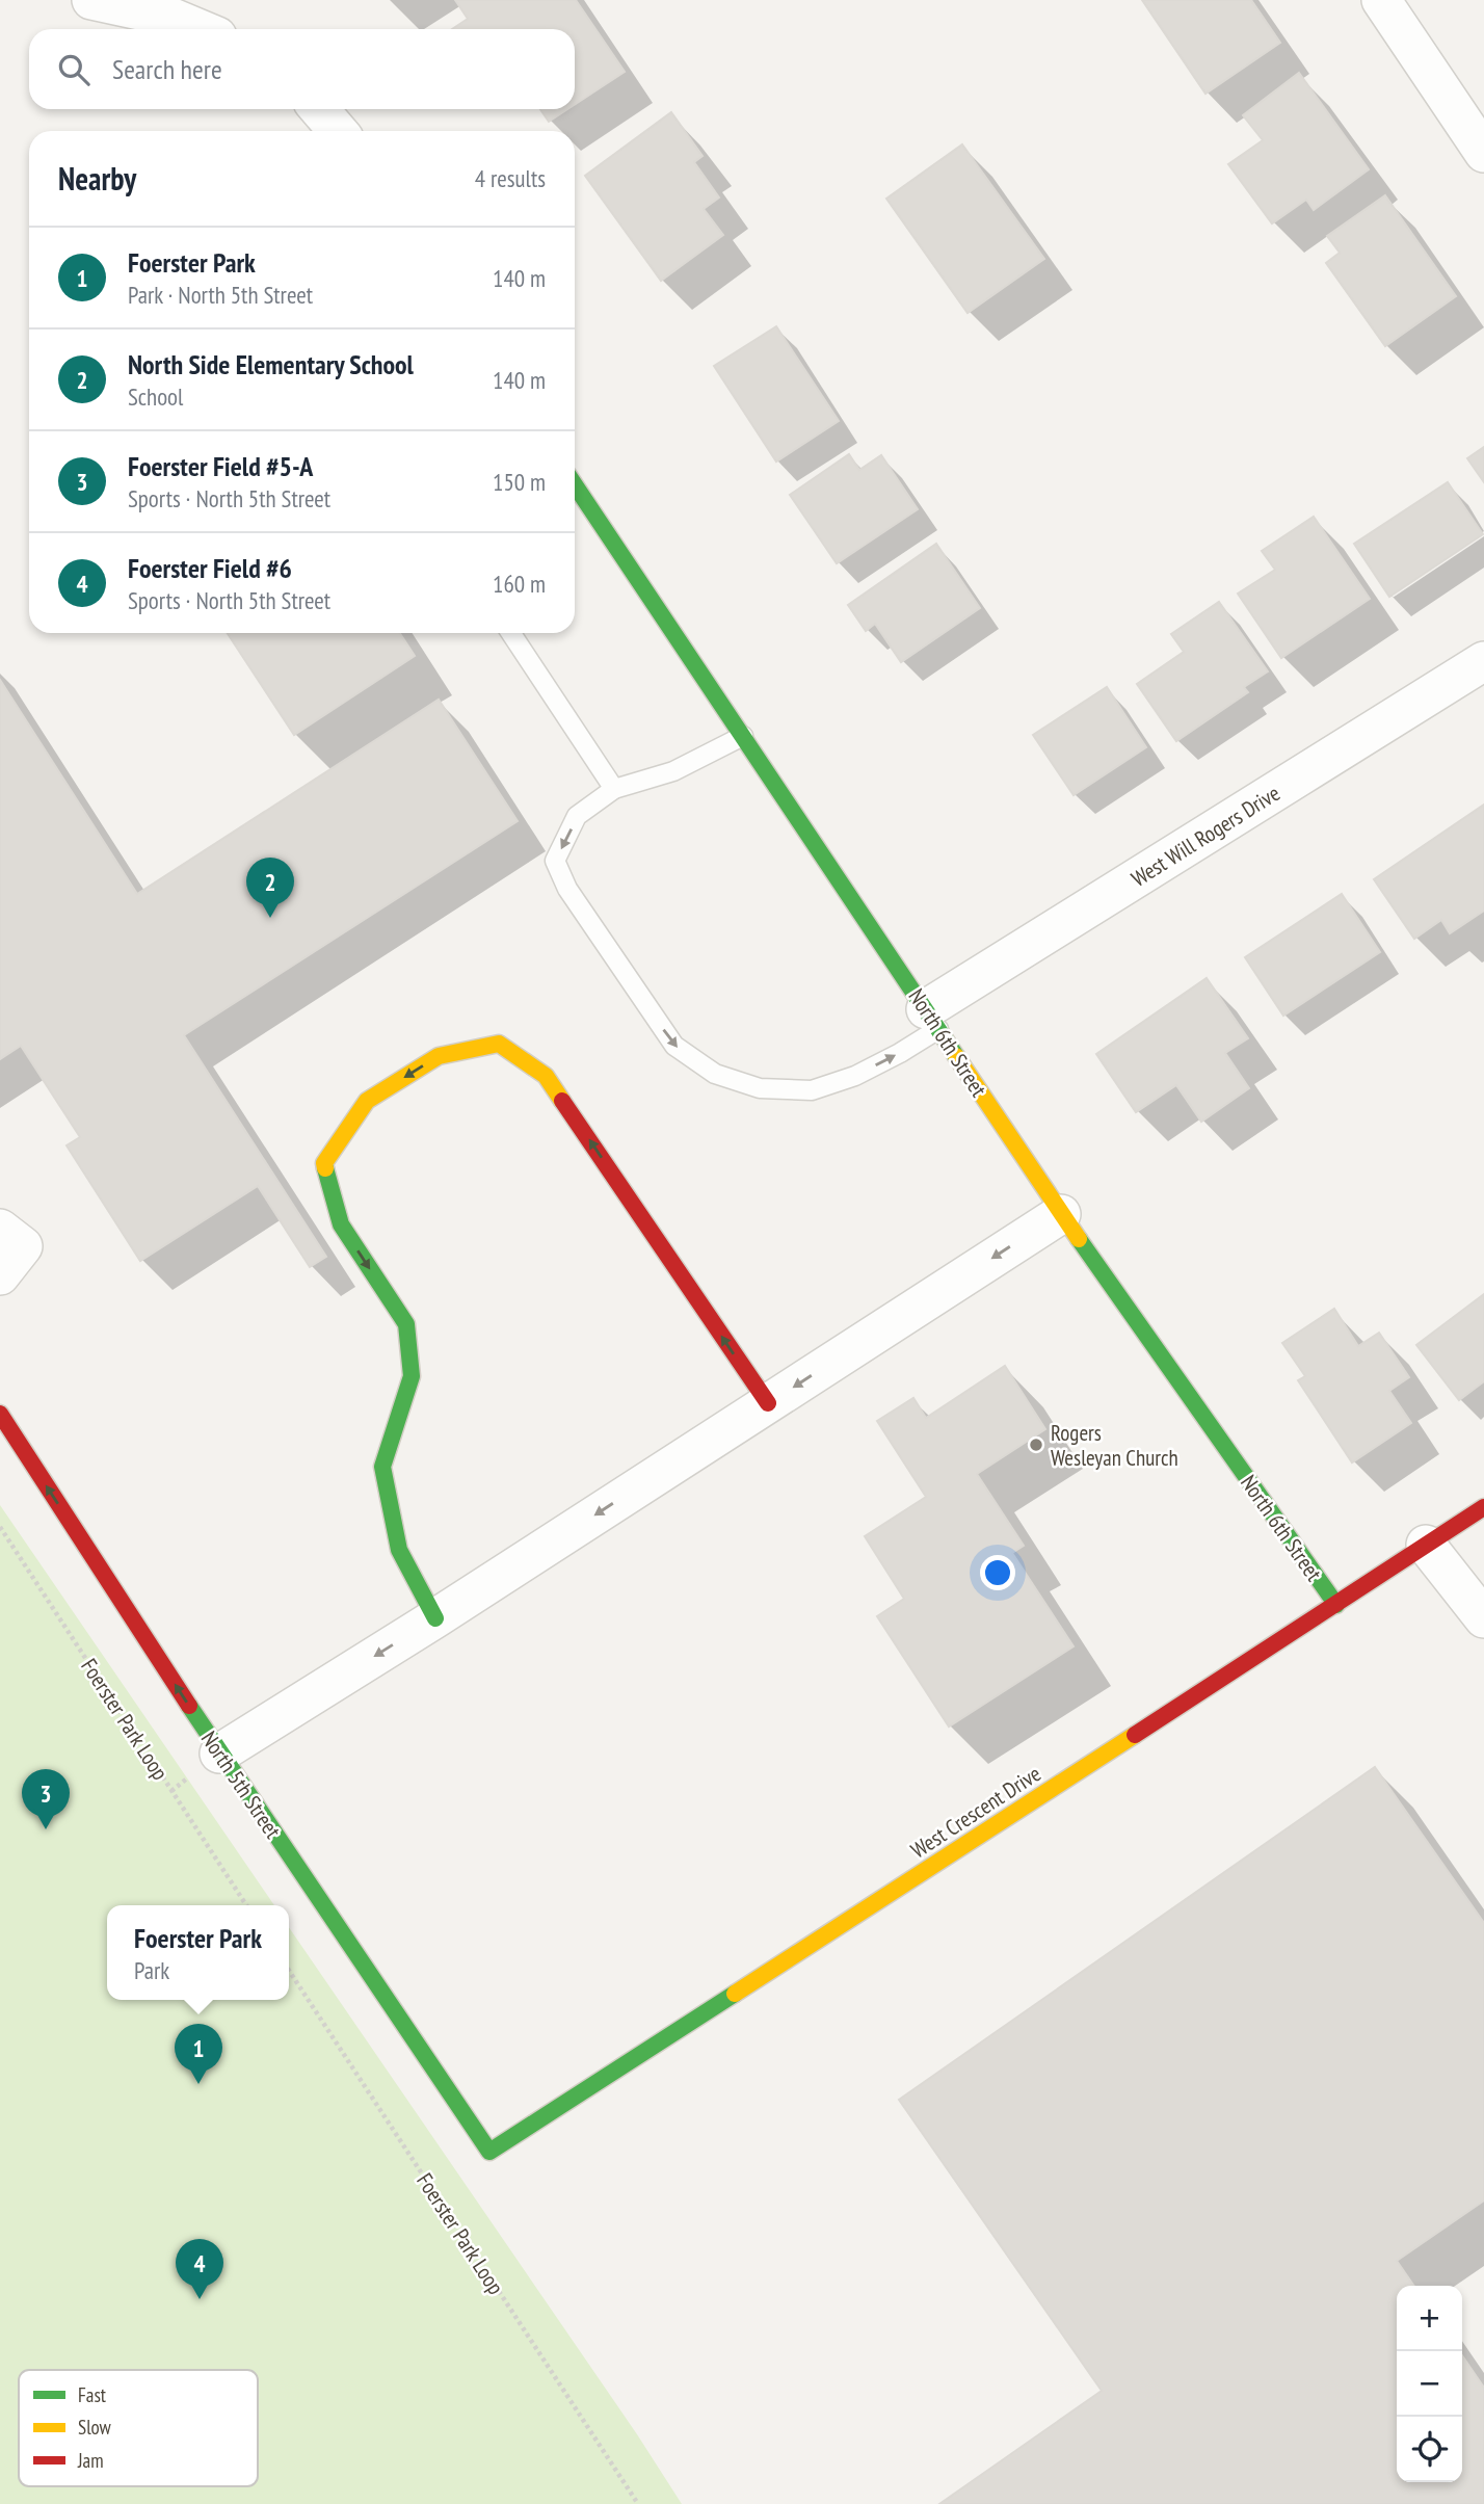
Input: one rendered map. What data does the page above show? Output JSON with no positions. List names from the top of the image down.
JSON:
{
  "streets": {
    "street": [
      "West Will Rogers Drive",
      "North 6th Street",
      "North 5th Street",
      "West Crescent Drive"
    ],
    "path": ["Foerster Park Loop"]
  },
  "crossings": [
    ["West Will Rogers Drive", "North 6th Street"],
    ["North 6th Street", "West Crescent Drive"],
    ["North 5th Street", "West Crescent Drive"]
  ],
  "one_way": ["North 5th Street"],
  "places": ["Rogers Wesleyan Church"],
  "legend": ["Fast", "Slow", "Jam"],
  "page": {
    "search": "Search here",
    "heading": ["Nearby", "4 results"],
    "list": [
      {
        "mark": "1",
        "name": "Foerster Park",
        "note": "Park · North 5th Street",
        "value": "140 m"
      },
      {
        "mark": "2",
        "name": "North Side Elementary School",
        "note": "School",
        "value": "140 m"
      },
      {
        "mark": "3",
        "name": "Foerster Field #5-A",
        "note": "Sports · North 5th Street",
        "value": "150 m"
      },
      {
        "mark": "4",
        "name": "Foerster Field #6",
        "note": "Sports · North 5th Street",
        "value": "160 m"
      }
    ],
    "pins": [
      "2",
      "3",
      "1",
      "4"
    ],
    "popup": ["Foerster Park", "Park"],
    "map_buttons": ["+", "−"]
  }
}
